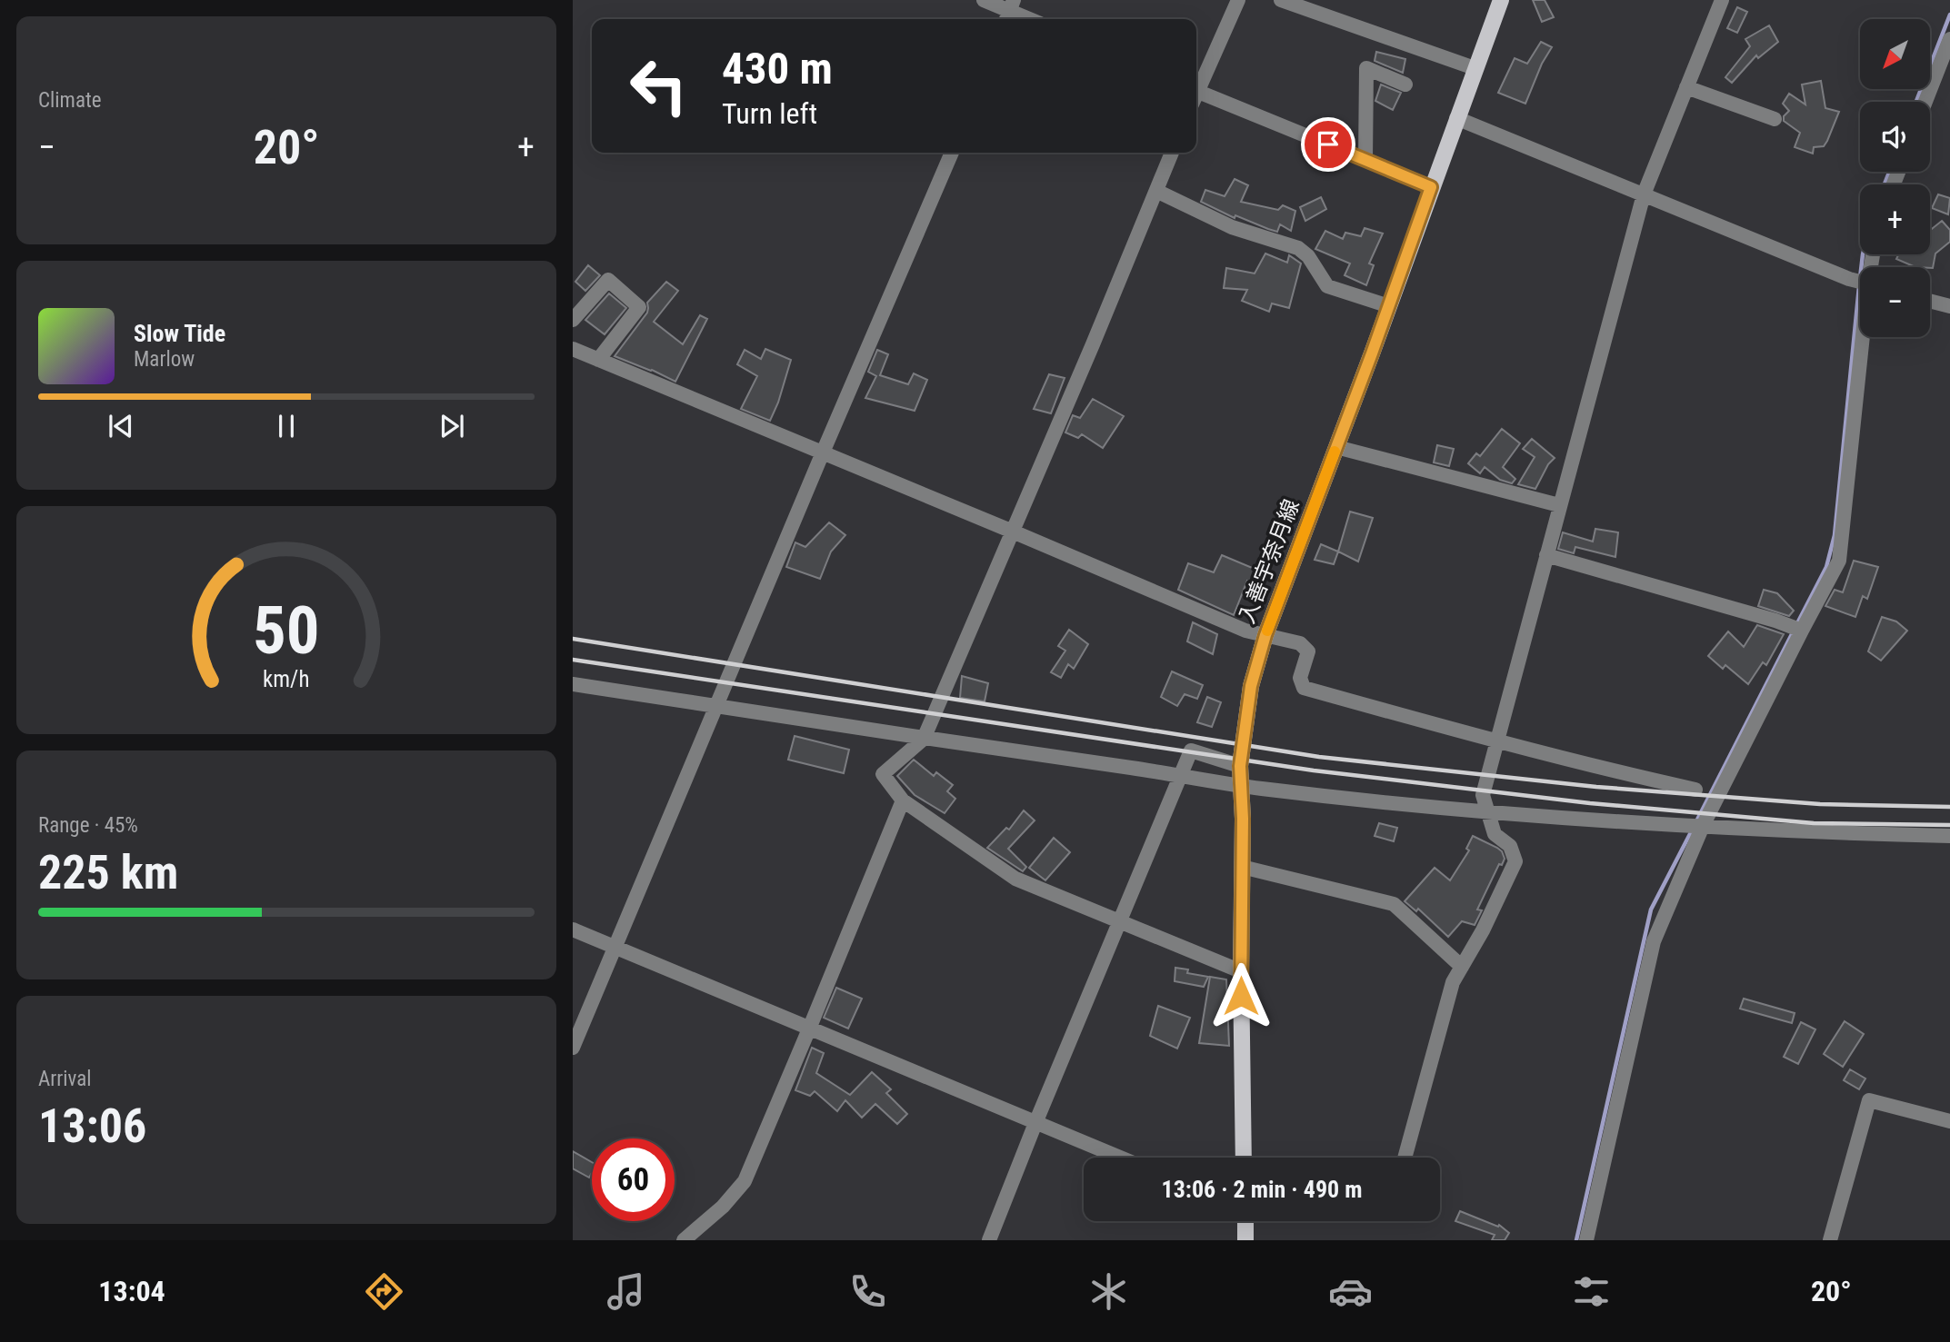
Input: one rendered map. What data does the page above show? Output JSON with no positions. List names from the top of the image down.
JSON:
{
  "streets": {
    "main road": ["入善宇奈月線"]
  },
  "north": "bottom left",
  "page": {
    "tile": [
      "Climate",
      ["Range · 45%", "225 km"],
      ["Arrival", "13:06"]
    ],
    "map_buttons": ["+", "−"],
    "turn": ["430 m", "Turn left"],
    "heat": ["−", "20°", "+"],
    "song": ["Slow Tide", "Marlow"],
    "limit": "60",
    "trip": "13:06 · 2 min · 490 m",
    "tabs": ["13:04", "20°"],
    "gauge": ["50", "km/h"]
  }
}
